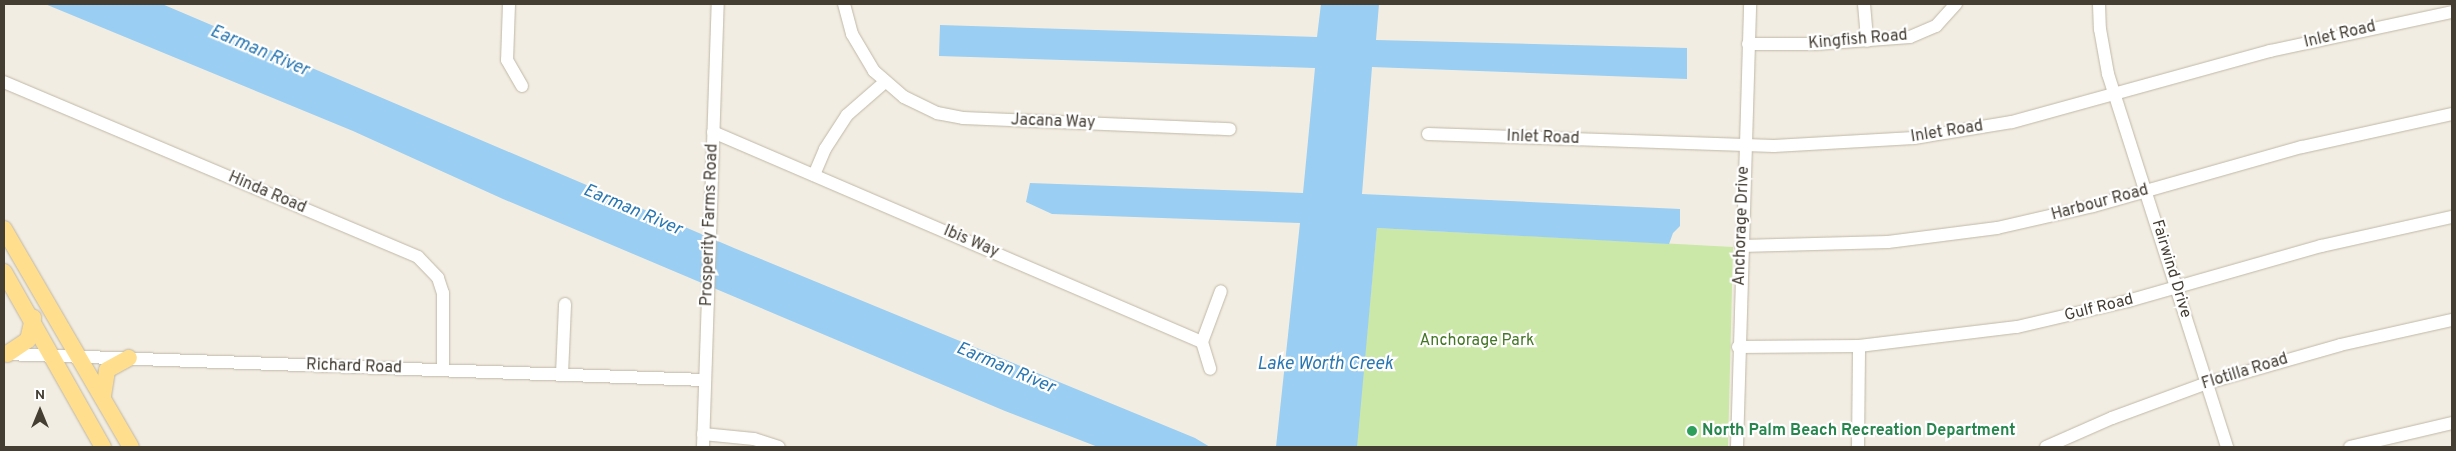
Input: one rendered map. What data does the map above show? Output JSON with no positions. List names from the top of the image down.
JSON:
{
  "streets": {
    "street": [
      "Inlet Road",
      "Kingfish Road",
      "Jacana Way",
      "Hinda Road",
      "Harbour Road",
      "Prosperity Farms Road",
      "Anchorage Drive",
      "Ibis Way",
      "Fairwind Drive",
      "Gulf Road",
      "Richard Road",
      "Flotilla Road"
    ]
  },
  "crossings": [
    ["Inlet Road", "Anchorage Drive"],
    ["Inlet Road", "Fairwind Drive"],
    ["Kingfish Road", "Anchorage Drive"],
    ["Hinda Road", "Richard Road"],
    ["Harbour Road", "Anchorage Drive"],
    ["Harbour Road", "Fairwind Drive"],
    ["Prosperity Farms Road", "Ibis Way"],
    ["Prosperity Farms Road", "Richard Road"],
    ["Anchorage Drive", "Gulf Road"],
    ["Fairwind Drive", "Gulf Road"],
    ["Fairwind Drive", "Flotilla Road"]
  ],
  "water": ["Earman River", "Lake Worth Creek"],
  "parks": ["Anchorage Park"],
  "places": ["North Palm Beach Recreation Department"],
  "north": "top"
}
